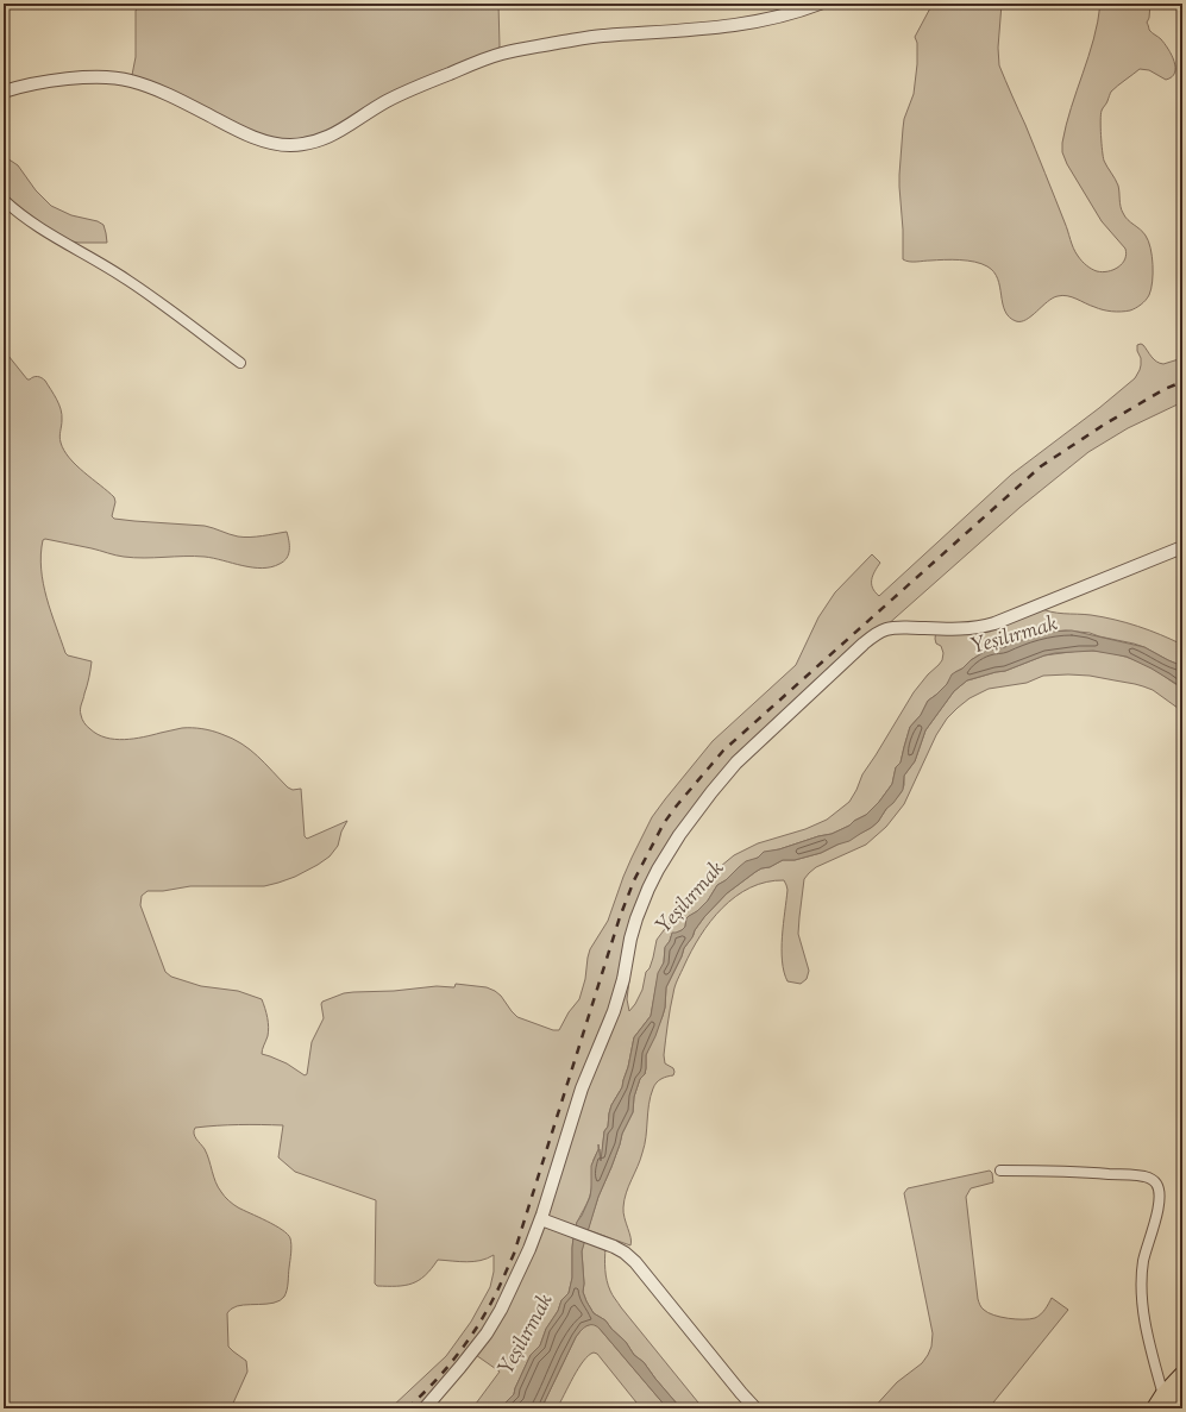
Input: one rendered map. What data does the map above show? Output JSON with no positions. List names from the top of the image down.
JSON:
{
  "water": ["Yeşilırmak"]
}
